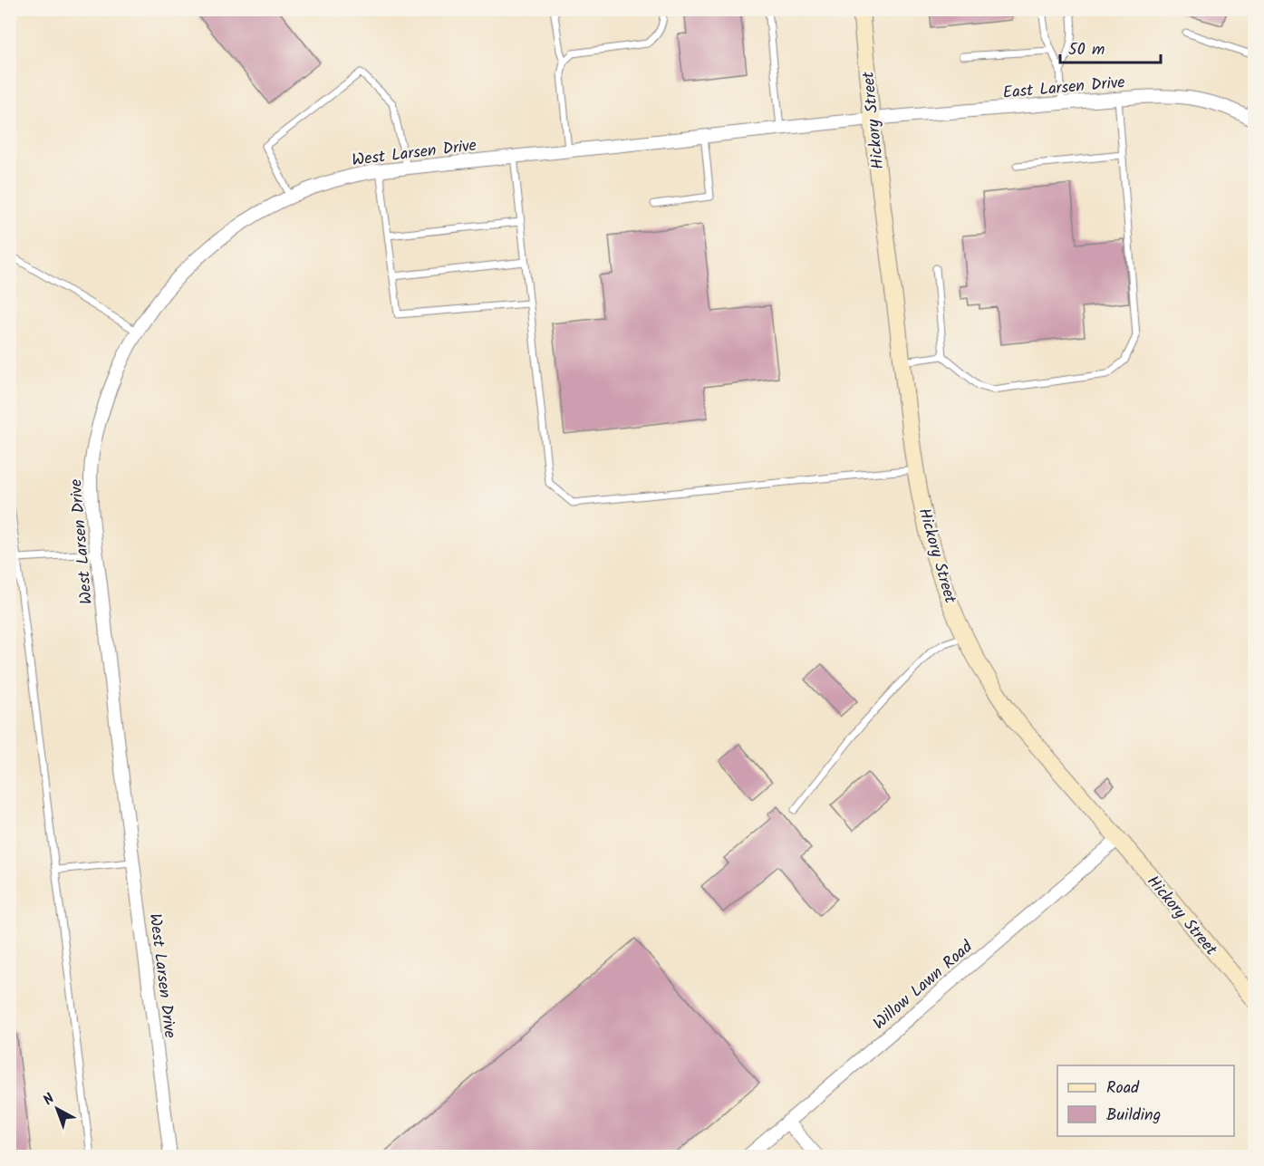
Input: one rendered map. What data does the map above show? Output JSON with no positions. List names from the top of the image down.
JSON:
{
  "streets": {
    "street": [
      "East Larsen Drive",
      "Hickory Street",
      "West Larsen Drive",
      "Willow Lawn Road"
    ]
  },
  "crossings": [
    ["East Larsen Drive", "Hickory Street"],
    ["East Larsen Drive", "West Larsen Drive"],
    ["Hickory Street", "West Larsen Drive"],
    ["Hickory Street", "Willow Lawn Road"]
  ],
  "legend": ["Road", "Building"],
  "scale_bar": "50 m",
  "north": "top left"
}
